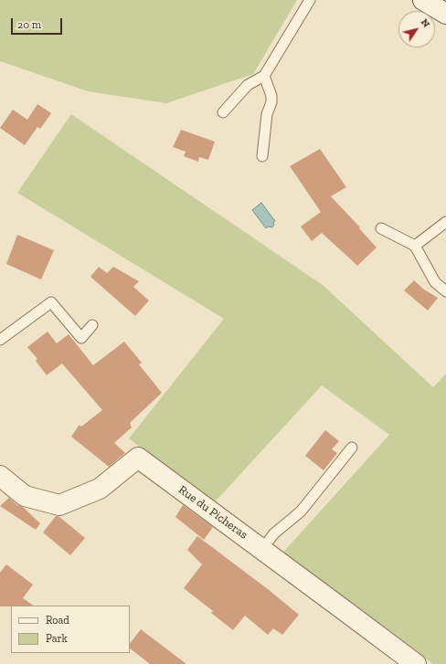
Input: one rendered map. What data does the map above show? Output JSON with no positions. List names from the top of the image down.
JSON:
{
  "streets": {
    "street": ["Rue du Picheras"]
  },
  "legend": ["Road", "Park"],
  "scale_bar": "20 m",
  "north": "top right"
}
